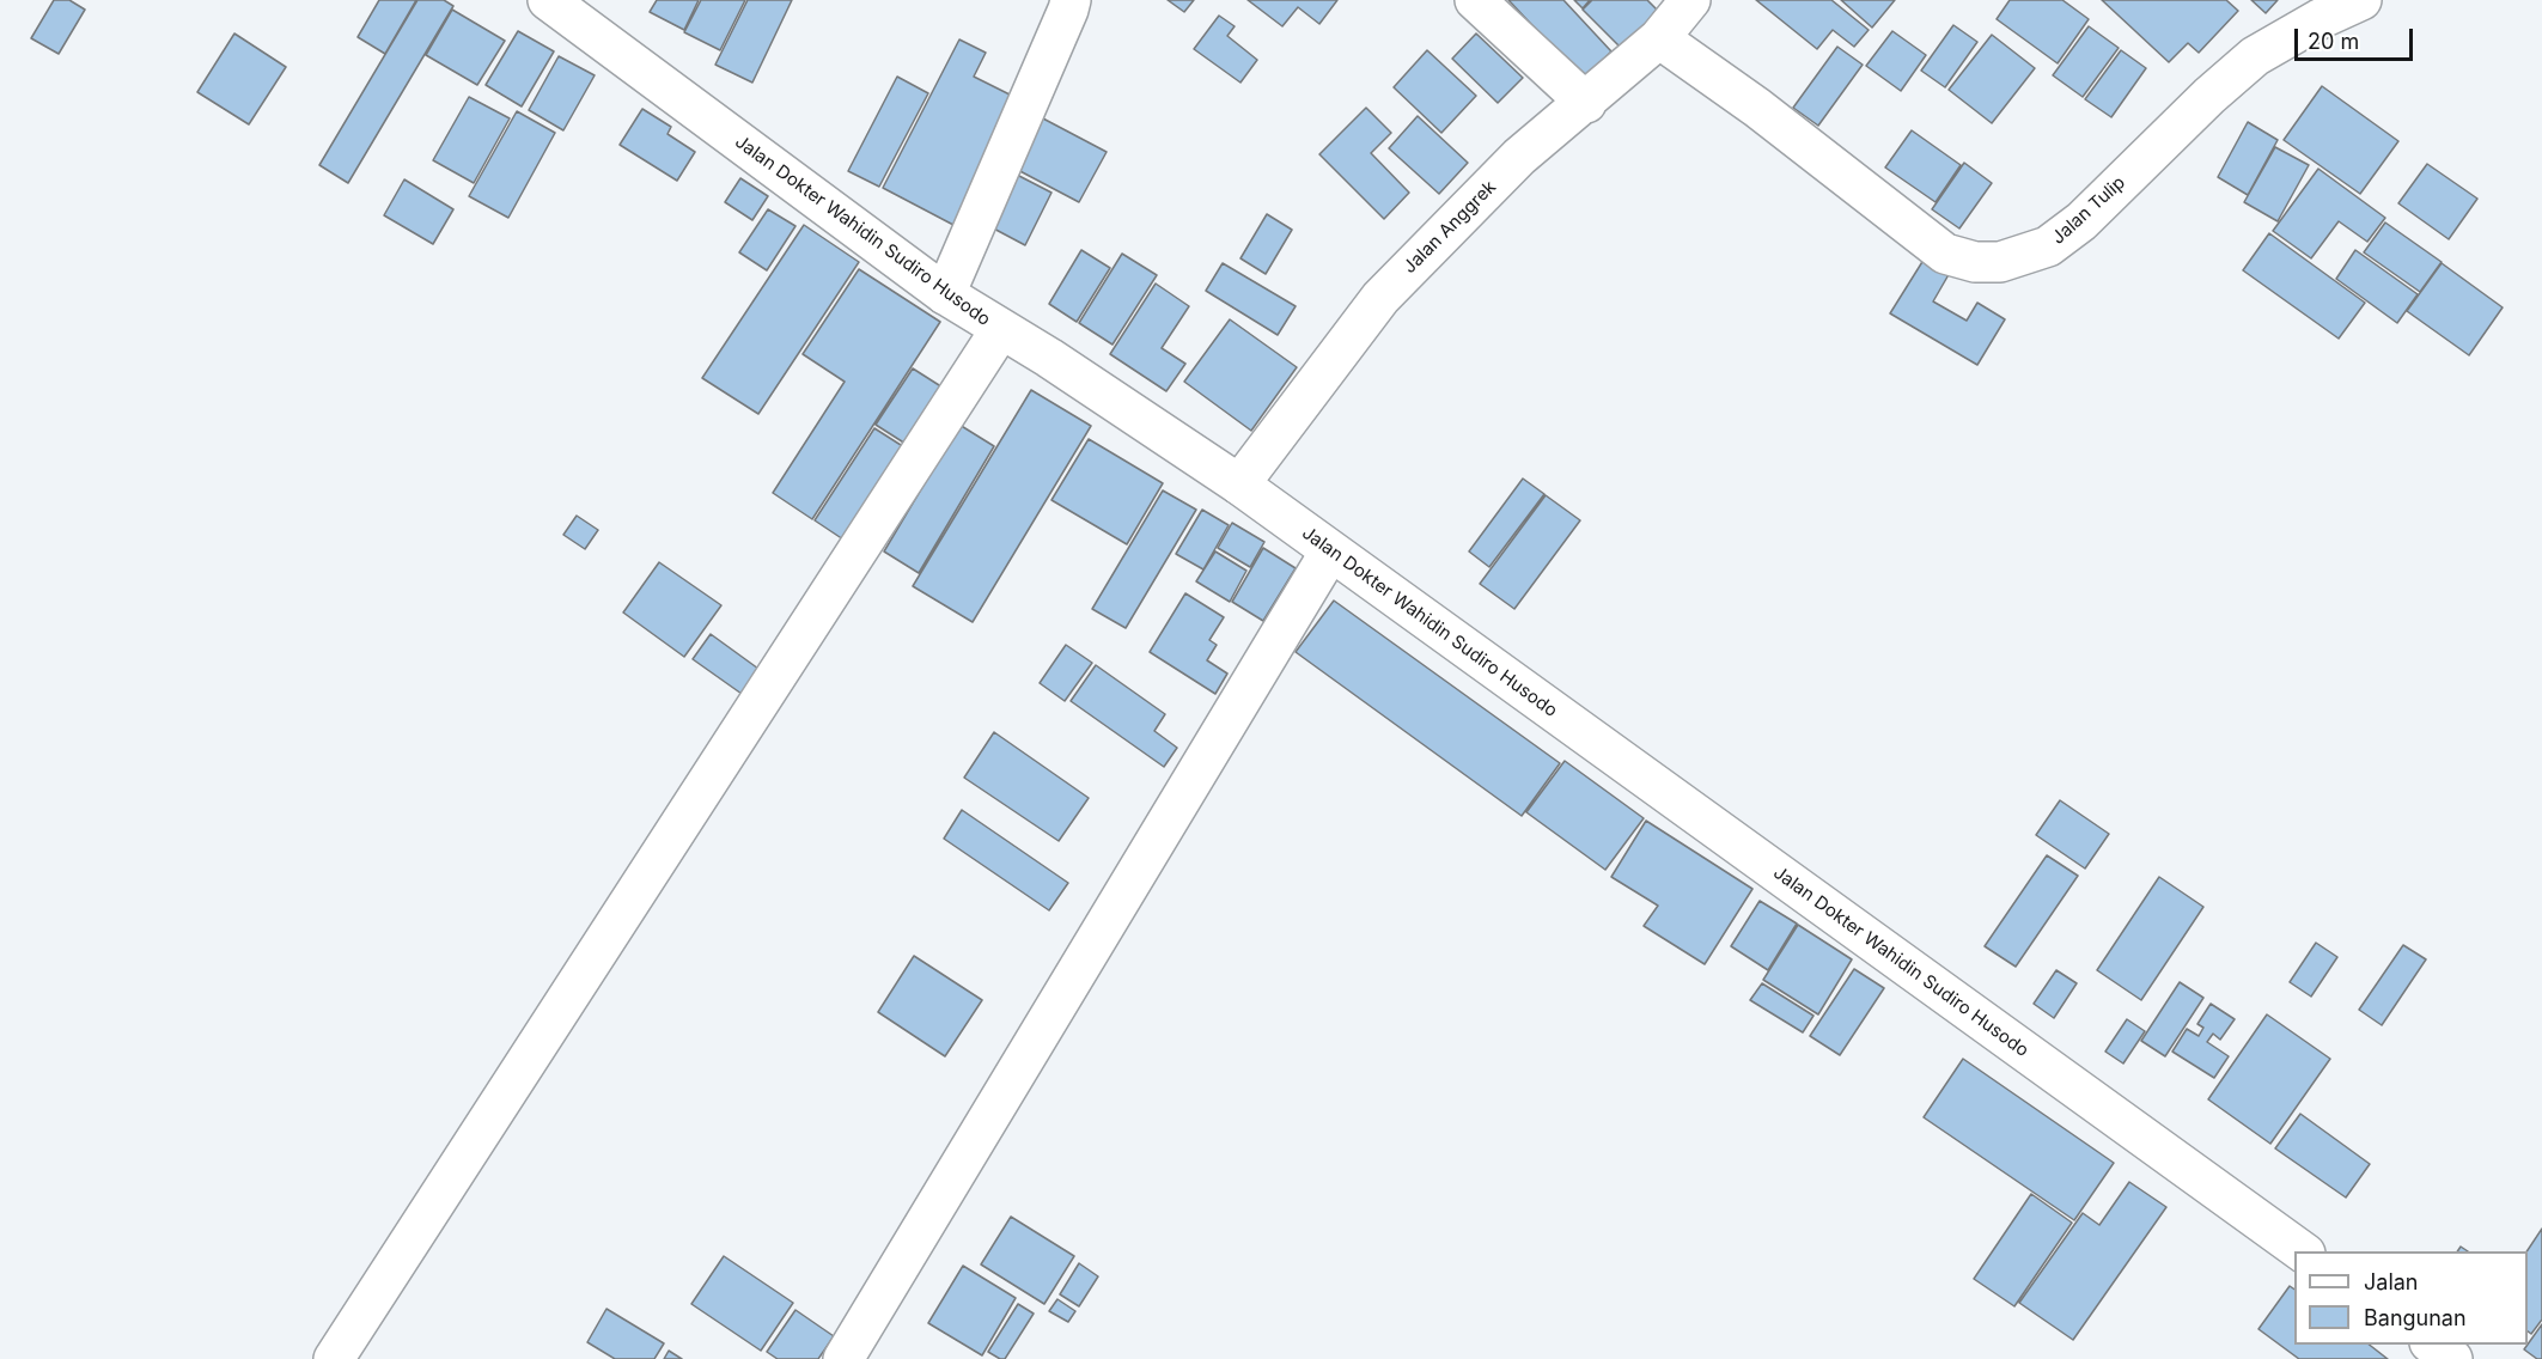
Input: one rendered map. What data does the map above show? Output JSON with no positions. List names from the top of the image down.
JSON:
{
  "streets": {
    "street": ["Jalan Tulip", "Jalan Anggrek", "Jalan Dokter Wahidin Sudiro Husodo"]
  },
  "crossings": [
    ["Jalan Tulip", "Jalan Anggrek"],
    ["Jalan Anggrek", "Jalan Dokter Wahidin Sudiro Husodo"]
  ],
  "legend": ["Jalan", "Bangunan"],
  "scale_bar": "20 m"
}
